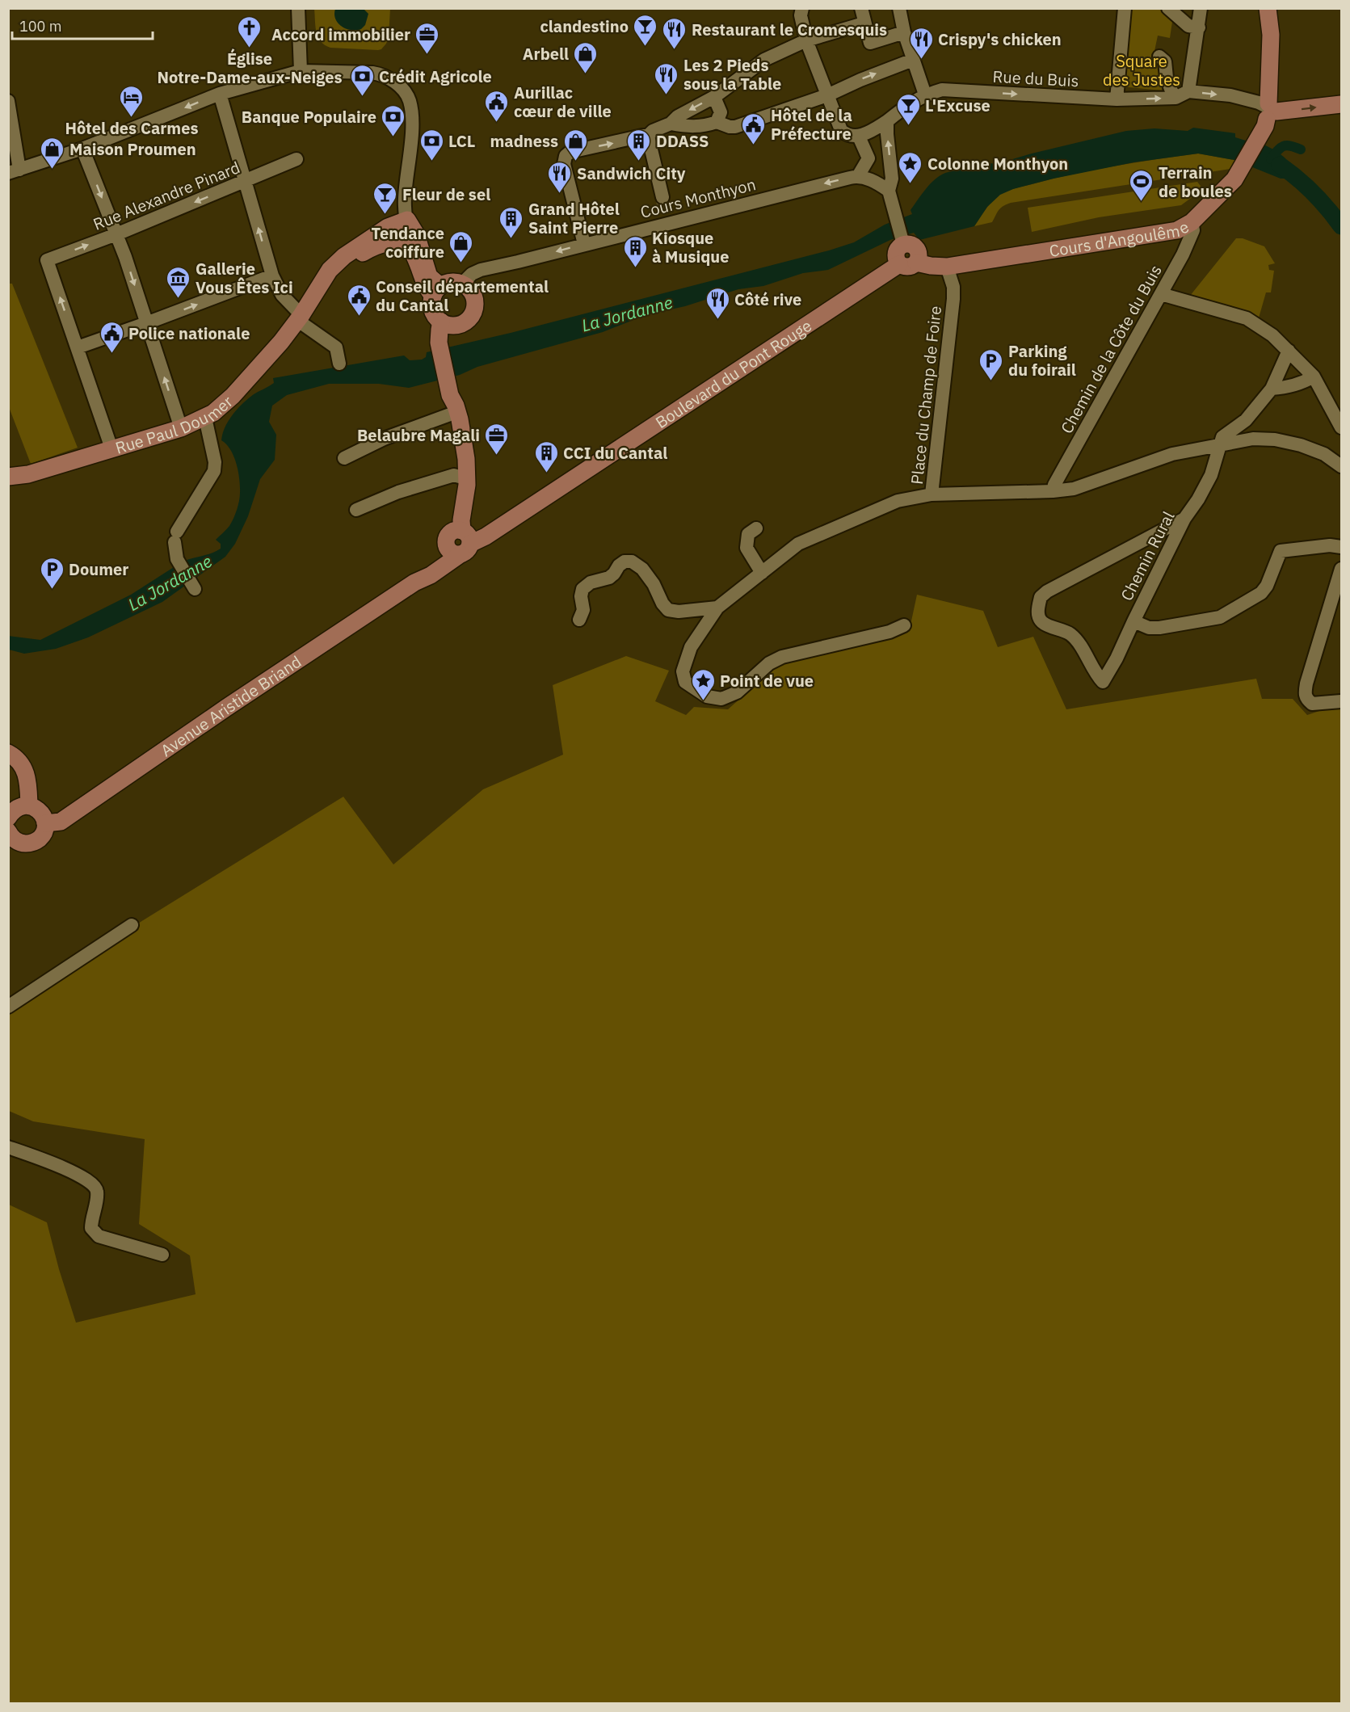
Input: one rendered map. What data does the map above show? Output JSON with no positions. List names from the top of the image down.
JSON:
{
  "streets": {
    "main road": [
      "Cours d'Angoulême",
      "Boulevard du Pont Rouge",
      "Rue Paul Doumer",
      "Avenue Aristide Briand"
    ],
    "street": [
      "Rue du Buis",
      "Rue Alexandre Pinard",
      "Cours Monthyon",
      "Chemin de la Côte du Buis",
      "Place du Champ de Foire",
      "Chemin Rural"
    ]
  },
  "crossings": [
    ["Rue du Buis", "Cours d'Angoulême"],
    ["Cours d'Angoulême", "Chemin de la Côte du Buis"],
    ["Cours d'Angoulême", "Boulevard du Pont Rouge"],
    ["Cours d'Angoulême", "Place du Champ de Foire"],
    ["Chemin de la Côte du Buis", "Place du Champ de Foire"],
    ["Boulevard du Pont Rouge", "Avenue Aristide Briand"],
    ["Place du Champ de Foire", "Chemin Rural"]
  ],
  "one_way": ["Rue du Buis"],
  "water": ["La Jordanne"],
  "parks": ["Square des Justes"],
  "places": {
    "bar": ["clandestino", "L'Excuse", "Fleur de sel"],
    "church": ["Église Notre-Dame-aux-Neiges"],
    "restaurant": [
      "Restaurant le Cromesquis",
      "Crispy's chicken",
      "Les 2 Pieds sous la Table",
      "Sandwich City",
      "Côté rive"
    ],
    "office": ["Accord immobilier", "Belaubre Magali"],
    "shop": [
      "Arbell",
      "madness",
      "Maison Proumen",
      "Tendance coiffure"
    ],
    "bank": ["Crédit Agricole", "Banque Populaire", "LCL"],
    "hotel": ["Hôtel des Carmes"],
    "public building": [
      "Aurillac cœur de ville",
      "Hôtel de la Préfecture",
      "Conseil départemental du Cantal",
      "Police nationale"
    ],
    "building": [
      "DDASS",
      "Grand Hôtel Saint Pierre",
      "Kiosque à Musique",
      "CCI du Cantal"
    ],
    "place": ["Colonne Monthyon", "Point de vue"],
    "sports": ["Terrain de boules"],
    "museum": ["Gallerie Vous Êtes Ici"],
    "parking": ["Parking du foirail", "Doumer"]
  },
  "scale_bar": "100 m"
}
